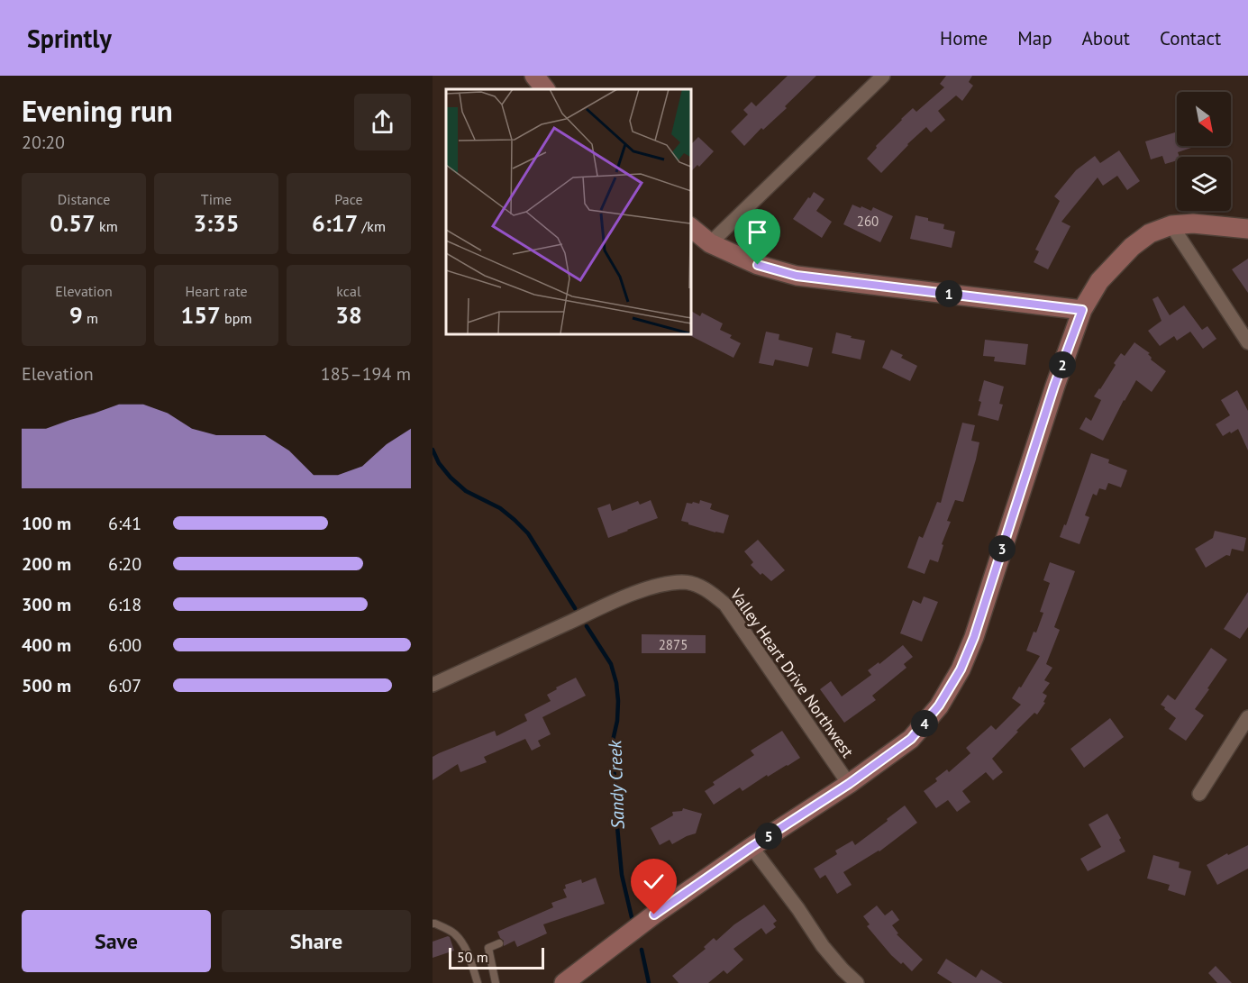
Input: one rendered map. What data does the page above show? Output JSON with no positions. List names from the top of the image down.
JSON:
{
  "streets": {
    "street": ["Valley Heart Drive Northwest"]
  },
  "water": ["Sandy Creek"],
  "house_numbers": ["260", "2875"],
  "scale_bar": "50 m",
  "north": "bottom right",
  "page": {
    "header": "Sprintly",
    "nav": [
      "Home",
      "Map",
      "About",
      "Contact"
    ],
    "heading": ["Evening run", "20:20"],
    "stats": [
      ["Distance", "0.57 km"],
      ["Time", "3:35"],
      ["Pace", "6:17 /km"],
      ["Elevation", "9 m"],
      ["Heart rate", "157 bpm"],
      ["kcal", "38"]
    ],
    "pins": [
      "1",
      "2",
      "3",
      "4",
      "5"
    ],
    "chart": ["Elevation", "185–194 m"],
    "list": [
      {
        "name": "100 m",
        "note": "6:41"
      },
      {
        "name": "200 m",
        "note": "6:20"
      },
      {
        "name": "300 m",
        "note": "6:18"
      },
      {
        "name": "400 m",
        "note": "6:00"
      },
      {
        "name": "500 m",
        "note": "6:07"
      }
    ],
    "buttons": ["Save", "Share"],
    "scale": "50 m"
  }
}
